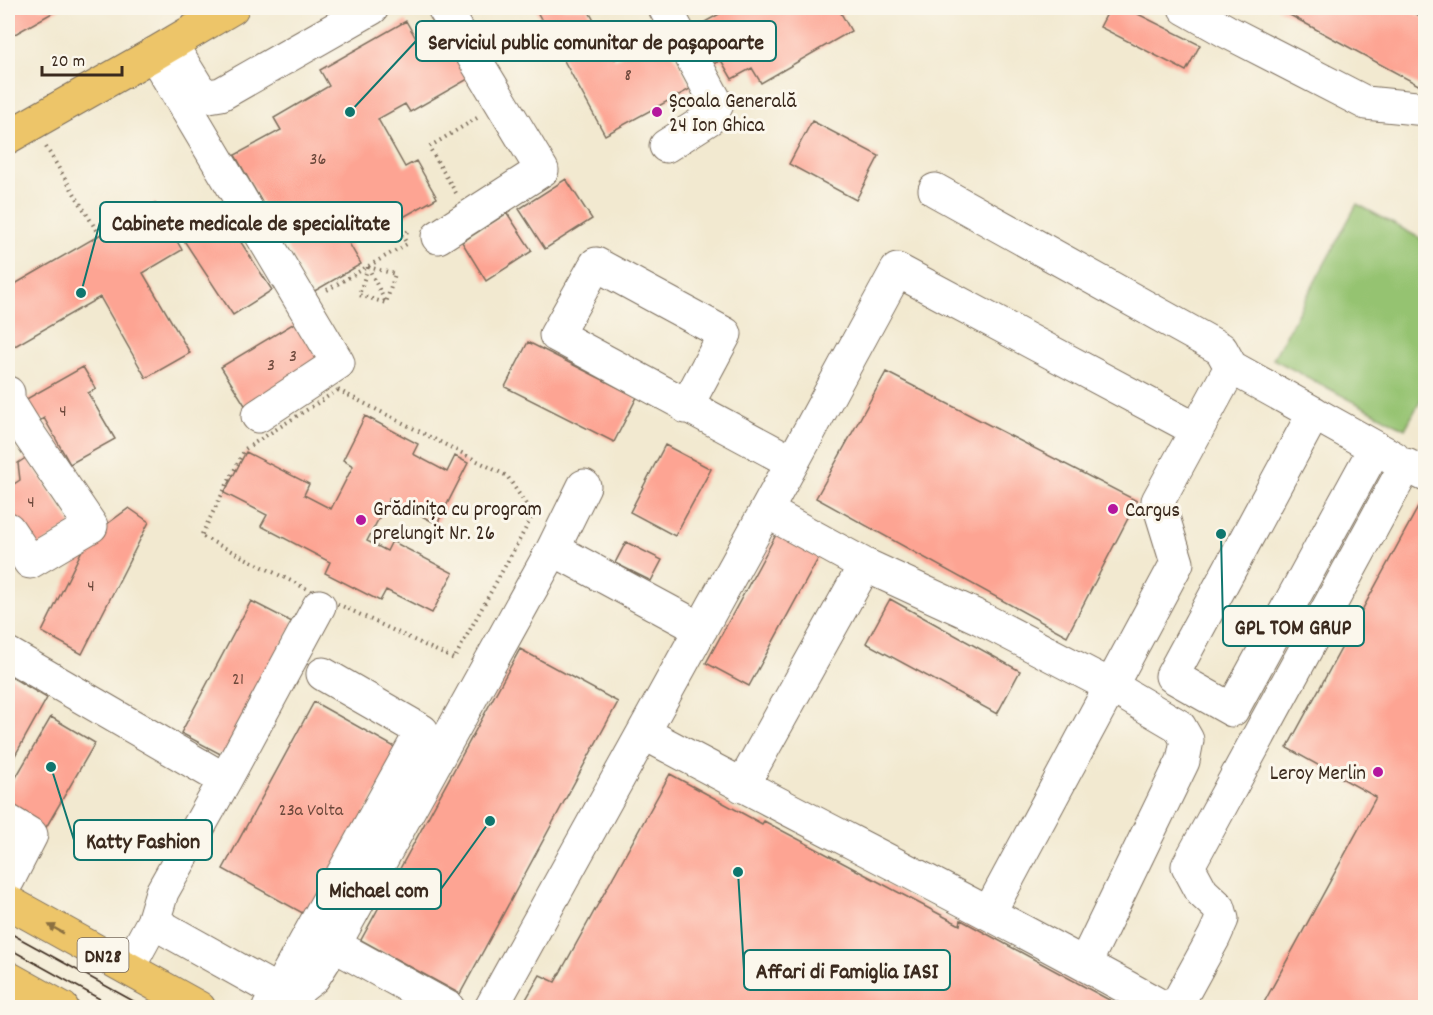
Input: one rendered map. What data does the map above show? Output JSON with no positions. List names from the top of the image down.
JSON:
{
  "streets": {
    "main road": ["DN28"]
  },
  "places": [
    "Serviciul public comunitar de pașapoarte",
    "Școala Generală 24 Ion Ghica",
    "Cabinete medicale de specialitate",
    "Cargus",
    "Grădinița cu program prelungit Nr. 26",
    "GPL TOM GRUP",
    "Katty Fashion",
    "Leroy Merlin",
    "Michael com",
    "Affari di Famiglia IASI"
  ],
  "house_numbers": [
    "8",
    "36",
    "3",
    "3",
    "4",
    "4",
    "4",
    "21",
    "23a Volta"
  ],
  "scale_bar": "20 m"
}
